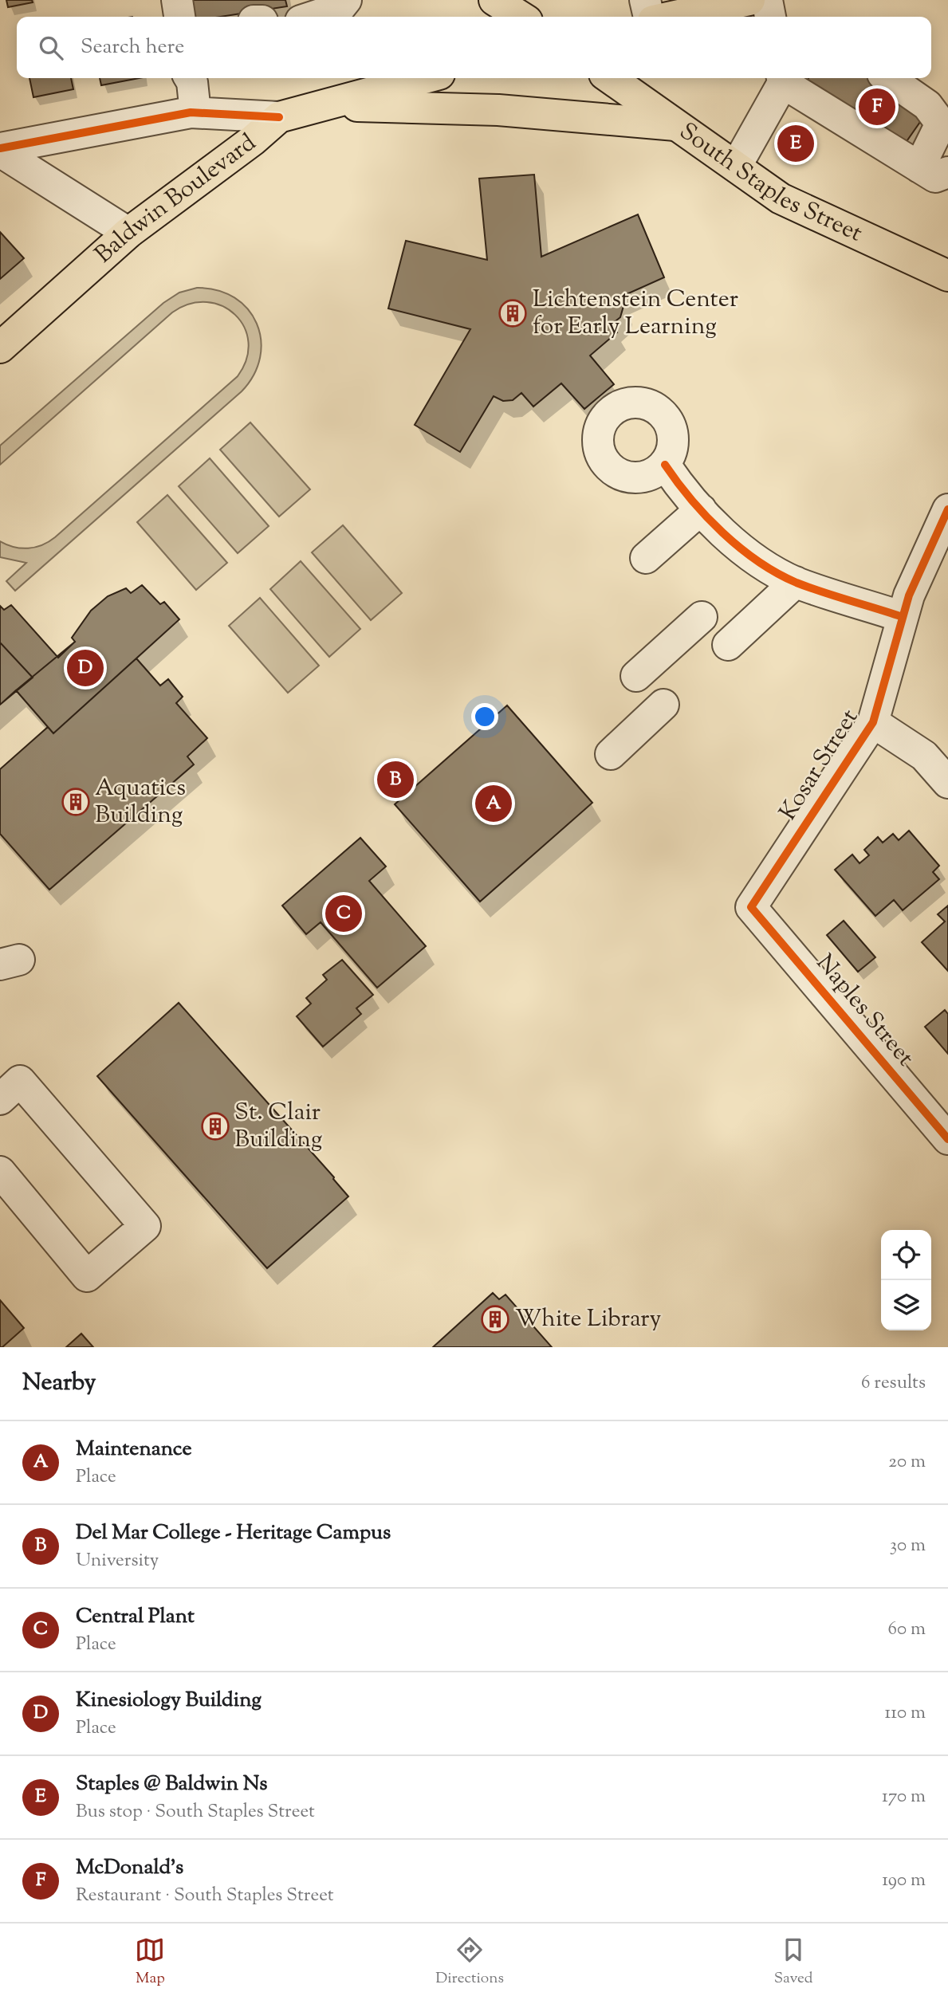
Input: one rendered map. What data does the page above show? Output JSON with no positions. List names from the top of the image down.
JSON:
{
  "streets": {
    "main road": ["South Staples Street", "Baldwin Boulevard"],
    "street": ["Kosar Street", "Naples Street"]
  },
  "crossings": [
    ["Kosar Street", "Naples Street"]
  ],
  "places": {
    "building": [
      "Lichtenstein Center for Early Learning",
      "Aquatics Building",
      "St. Clair Building",
      "White Library"
    ]
  },
  "page": {
    "search": "Search here",
    "pins": [
      "F",
      "E",
      "D",
      "B",
      "A",
      "C"
    ],
    "heading": ["Nearby", "6 results"],
    "list": [
      {
        "mark": "A",
        "name": "Maintenance",
        "note": "Place",
        "value": "20 m"
      },
      {
        "mark": "B",
        "name": "Del Mar College - Heritage Campus",
        "note": "University",
        "value": "30 m"
      },
      {
        "mark": "C",
        "name": "Central Plant",
        "note": "Place",
        "value": "60 m"
      },
      {
        "mark": "D",
        "name": "Kinesiology Building",
        "note": "Place",
        "value": "110 m"
      },
      {
        "mark": "E",
        "name": "Staples @ Baldwin Ns",
        "note": "Bus stop · South Staples Street",
        "value": "170 m"
      },
      {
        "mark": "F",
        "name": "McDonald's",
        "note": "Restaurant · South Staples Street",
        "value": "190 m"
      }
    ],
    "nav": ["Map", "Directions", "Saved"]
  }
}
